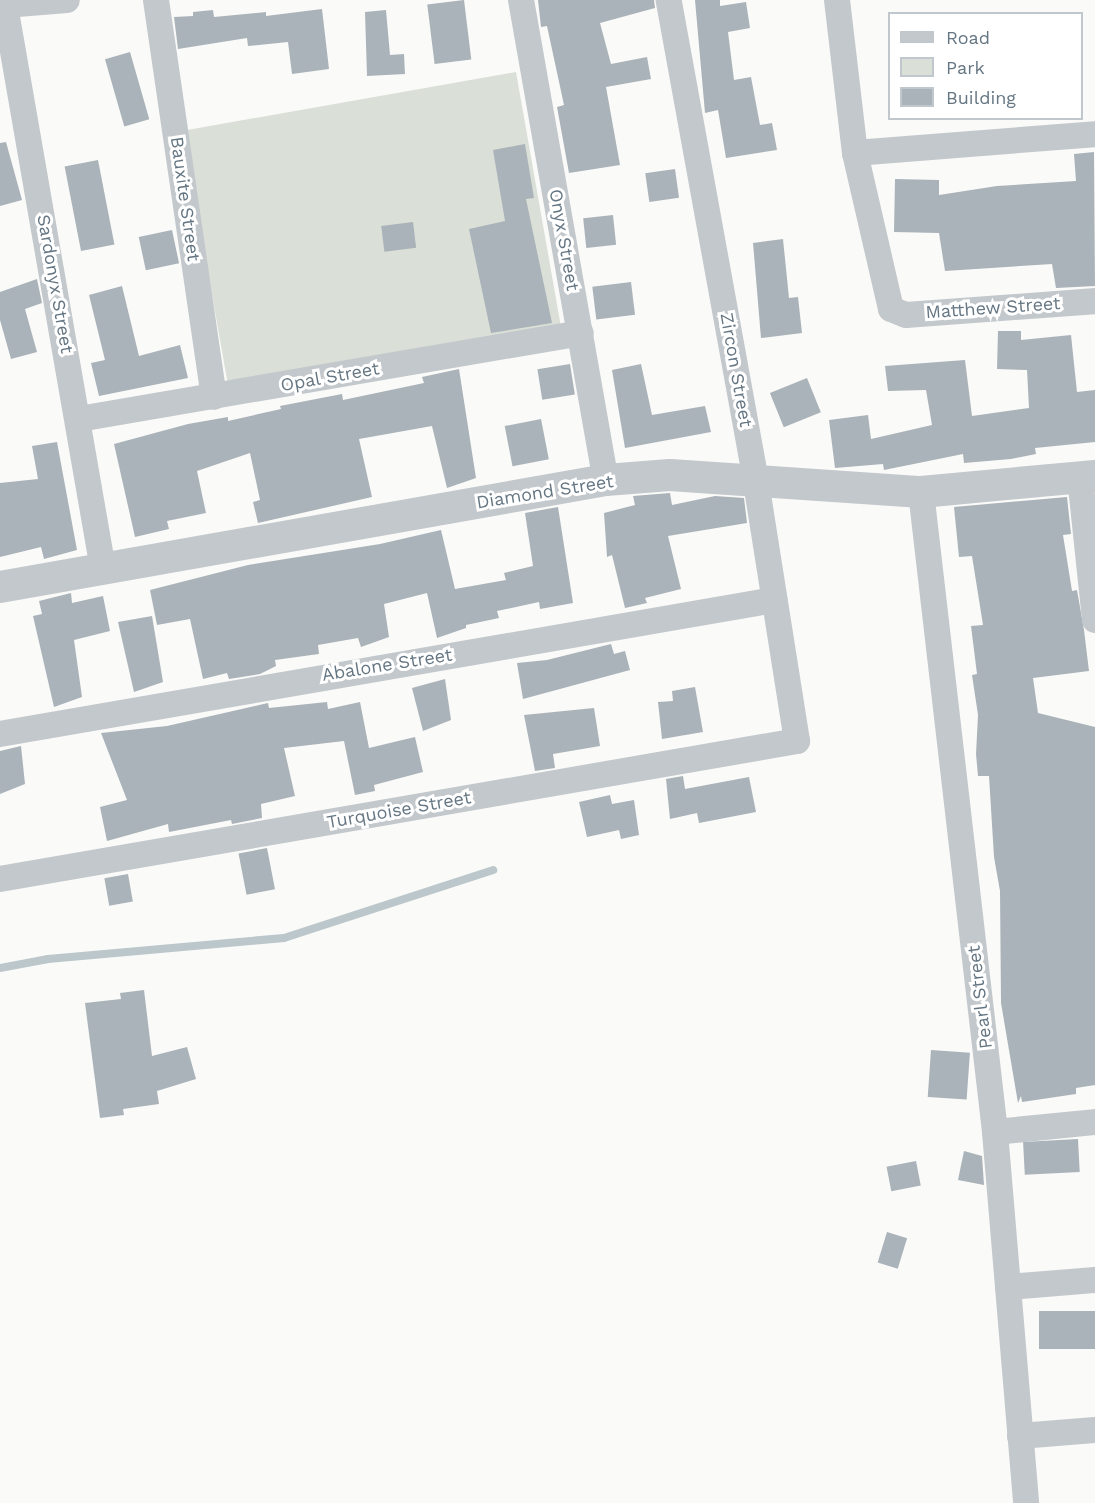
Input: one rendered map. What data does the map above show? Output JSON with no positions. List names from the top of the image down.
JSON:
{
  "streets": {
    "street": [
      "Bauxite Street",
      "Onyx Street",
      "Sardonyx Street",
      "Matthew Street",
      "Zircon Street",
      "Opal Street",
      "Diamond Street",
      "Abalone Street",
      "Turquoise Street",
      "Pearl Street"
    ]
  },
  "crossings": [
    ["Bauxite Street", "Opal Street"],
    ["Onyx Street", "Opal Street"],
    ["Onyx Street", "Diamond Street"],
    ["Sardonyx Street", "Opal Street"],
    ["Sardonyx Street", "Diamond Street"],
    ["Zircon Street", "Diamond Street"],
    ["Zircon Street", "Abalone Street"],
    ["Zircon Street", "Turquoise Street"],
    ["Diamond Street", "Pearl Street"]
  ],
  "legend": ["Road", "Park", "Building"]
}
